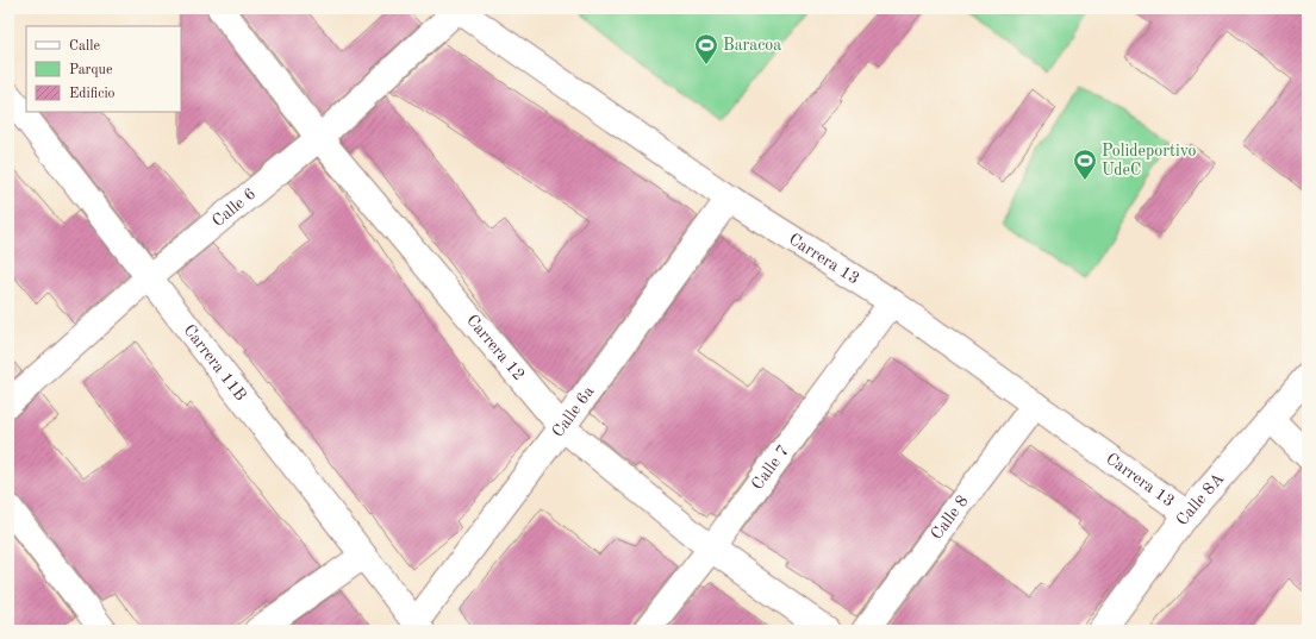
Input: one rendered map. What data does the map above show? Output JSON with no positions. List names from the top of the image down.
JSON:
{
  "streets": {
    "street": [
      "Calle 6",
      "Carrera 13",
      "Carrera 12",
      "Carrera 11B",
      "Calle 6a",
      "Calle 7",
      "Calle 8A",
      "Calle 8"
    ]
  },
  "crossings": [
    ["Calle 6", "Carrera 13"],
    ["Calle 6", "Carrera 12"],
    ["Calle 6", "Carrera 11B"],
    ["Carrera 13", "Calle 6a"],
    ["Carrera 13", "Calle 7"],
    ["Carrera 13", "Calle 8A"],
    ["Carrera 13", "Calle 8"],
    ["Carrera 12", "Calle 6a"],
    ["Carrera 12", "Calle 7"],
    ["Carrera 11B", "Calle 6a"]
  ],
  "places": {
    "sports": ["Baracoa", "Polideportivo UdeC"]
  },
  "legend": ["Calle", "Parque", "Edificio"]
}
